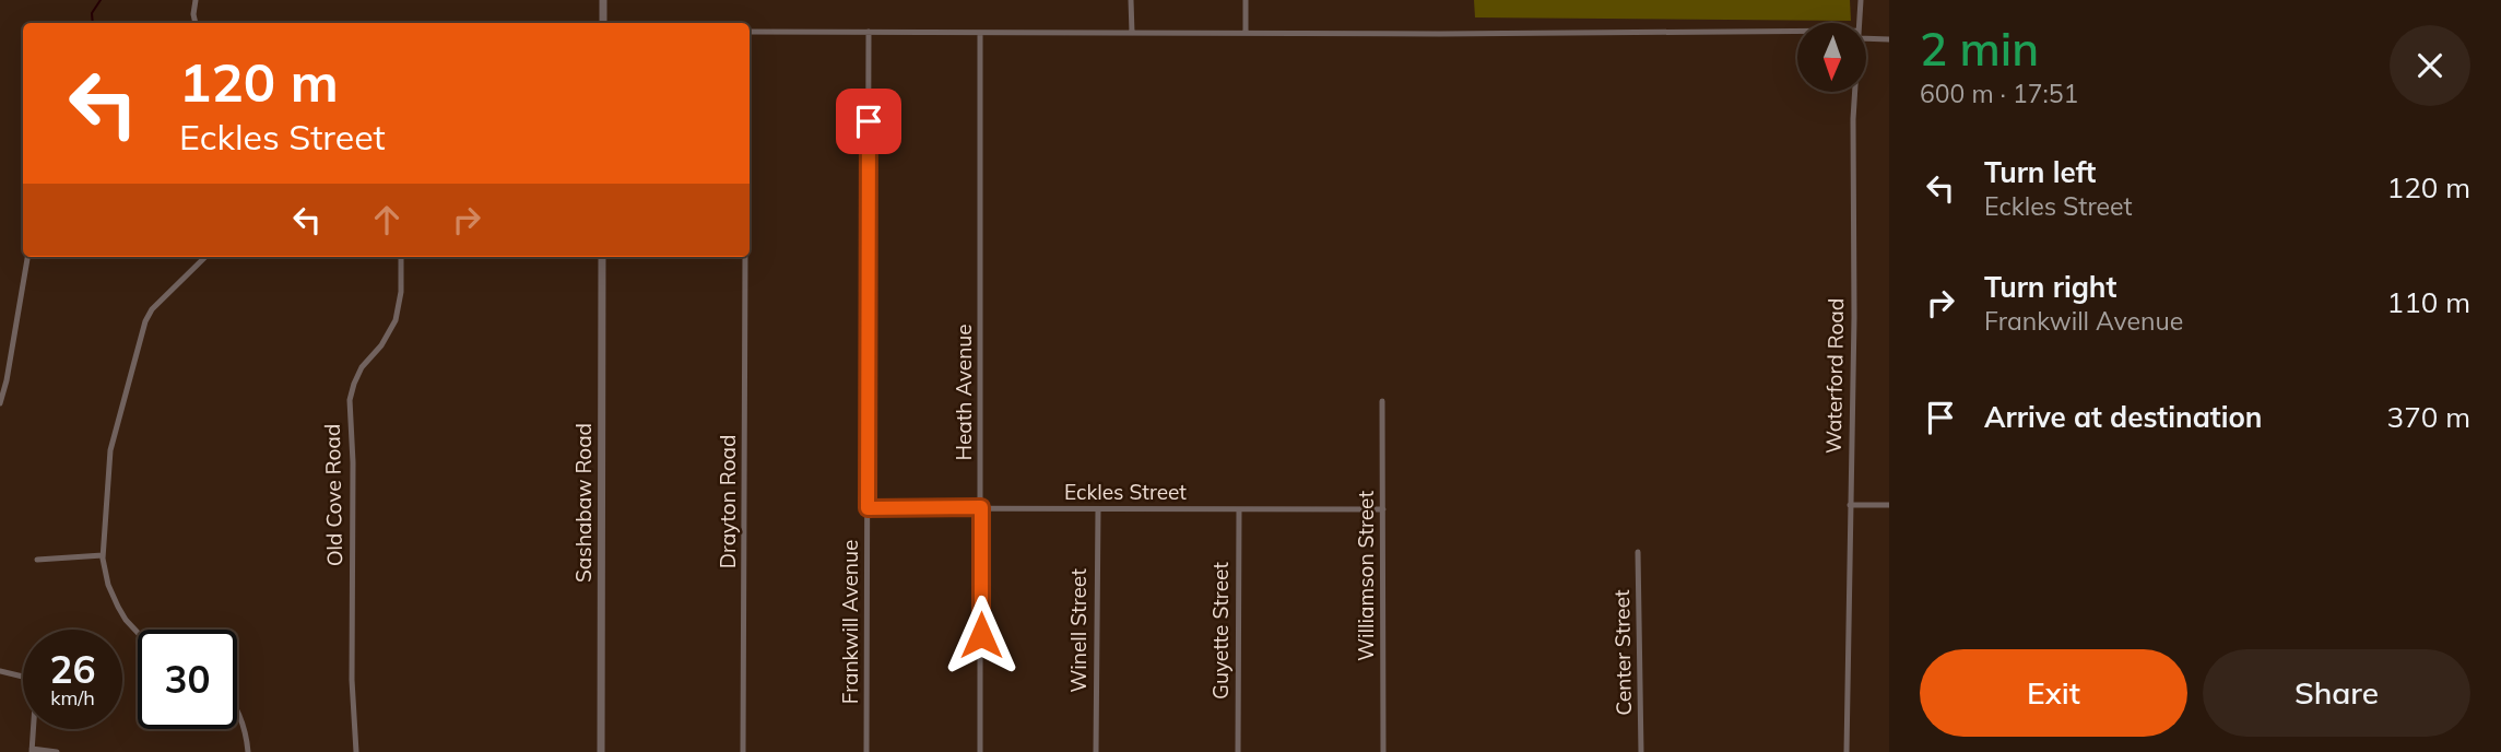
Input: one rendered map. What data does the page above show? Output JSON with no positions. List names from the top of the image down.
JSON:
{
  "streets": {
    "street": [
      "Waterford Road",
      "Heath Avenue",
      "Eckles Street",
      "Old Cove Road",
      "Drayton Road",
      "Sashabaw Road",
      "Williamson Street",
      "Frankwill Avenue",
      "Winell Street",
      "Guyette Street",
      "Center Street"
    ]
  },
  "crossings": [
    ["Heath Avenue", "Eckles Street"],
    ["Eckles Street", "Williamson Street"],
    ["Eckles Street", "Frankwill Avenue"],
    ["Eckles Street", "Winell Street"],
    ["Eckles Street", "Guyette Street"]
  ],
  "north": "bottom",
  "page": {
    "heading": ["2 min", "600 m · 17:51"],
    "turn": ["120 m", "Eckles Street"],
    "list": [
      {
        "name": "Turn left",
        "note": "Eckles Street",
        "value": "120 m"
      },
      {
        "name": "Turn right",
        "note": "Frankwill Avenue",
        "value": "110 m"
      },
      {
        "name": "Arrive at destination",
        "value": "370 m"
      }
    ],
    "speed": "26 km/h",
    "limit": "30",
    "buttons": ["Exit", "Share"]
  }
}
